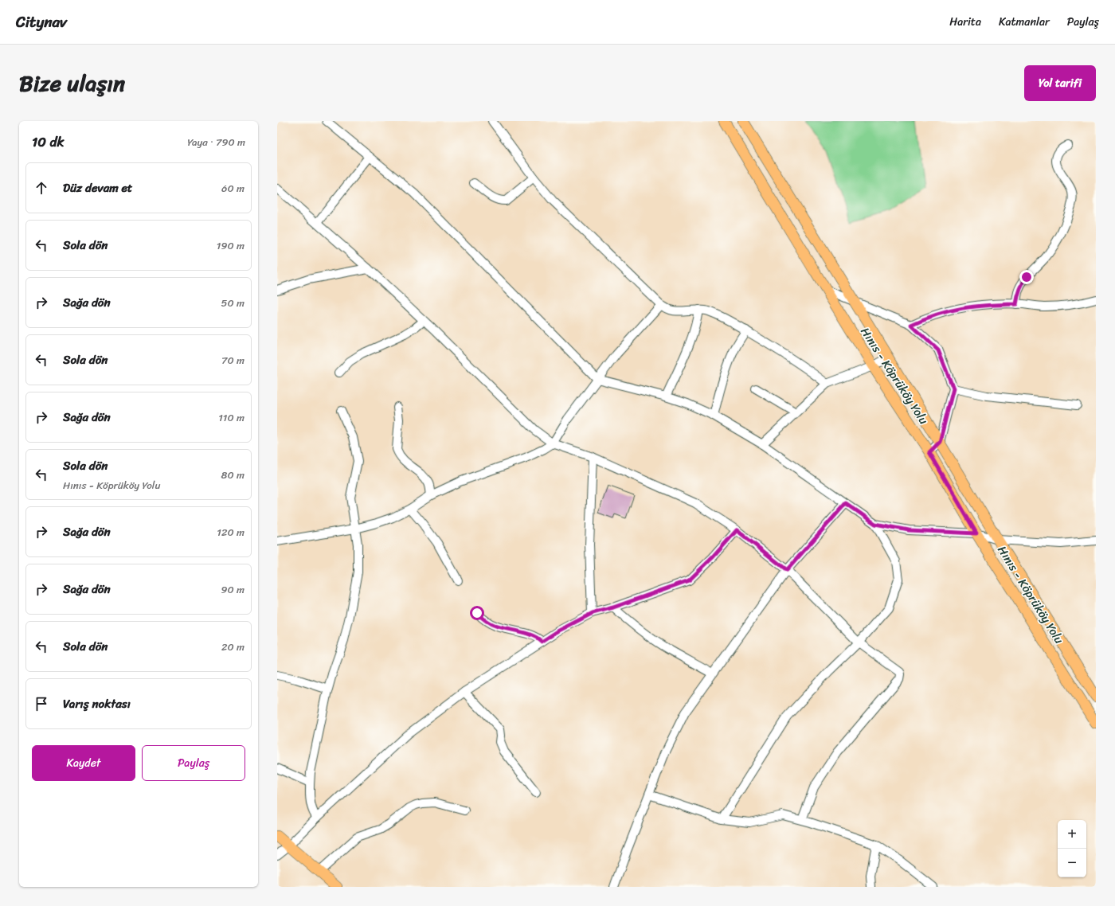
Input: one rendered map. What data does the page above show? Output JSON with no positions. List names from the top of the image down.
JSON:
{
  "streets": {
    "main road": ["Hınıs - Köprüköy Yolu"]
  },
  "page": {
    "header": "Citynav",
    "nav": ["Harita", "Katmanlar", "Paylaş"],
    "title": "Bize ulaşın",
    "buttons": [
      "Yol tarifi",
      ["Kaydet", "Paylaş"]
    ],
    "heading": ["10 dk", "Yaya · 790 m"],
    "list": [
      ["Düz devam et", "60 m"],
      ["Sola dön", "190 m"],
      ["Sağa dön", "50 m"],
      ["Sola dön", "70 m"],
      ["Sağa dön", "110 m"],
      ["Sola dön", "Hınıs - Köprüköy Yolu", "80 m"],
      ["Sağa dön", "120 m"],
      ["Sağa dön", "90 m"],
      ["Sola dön", "20 m"],
      "Varış noktası"
    ],
    "map_buttons": ["+", "−"]
  }
}
